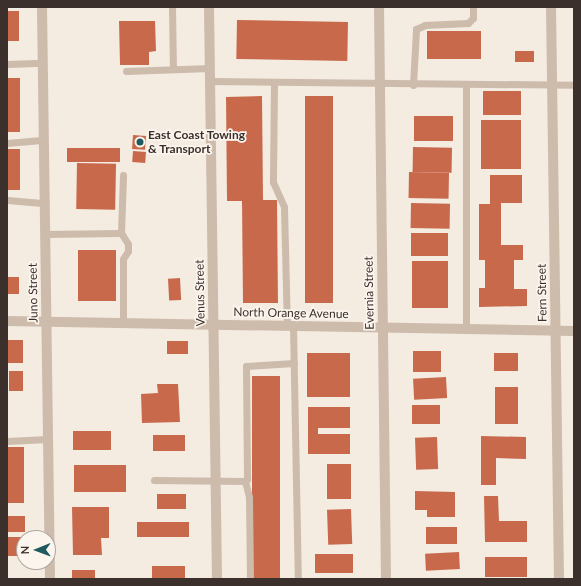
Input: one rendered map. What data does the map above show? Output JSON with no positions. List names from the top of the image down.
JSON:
{
  "streets": {
    "street": [
      "Juno Street",
      "Venus Street",
      "Evernia Street",
      "Fern Street",
      "North Orange Avenue"
    ]
  },
  "crossings": [
    ["Juno Street", "North Orange Avenue"],
    ["Venus Street", "North Orange Avenue"],
    ["Evernia Street", "North Orange Avenue"],
    ["Fern Street", "North Orange Avenue"]
  ],
  "places": ["East Coast Towing & Transport"],
  "north": "left"
}
